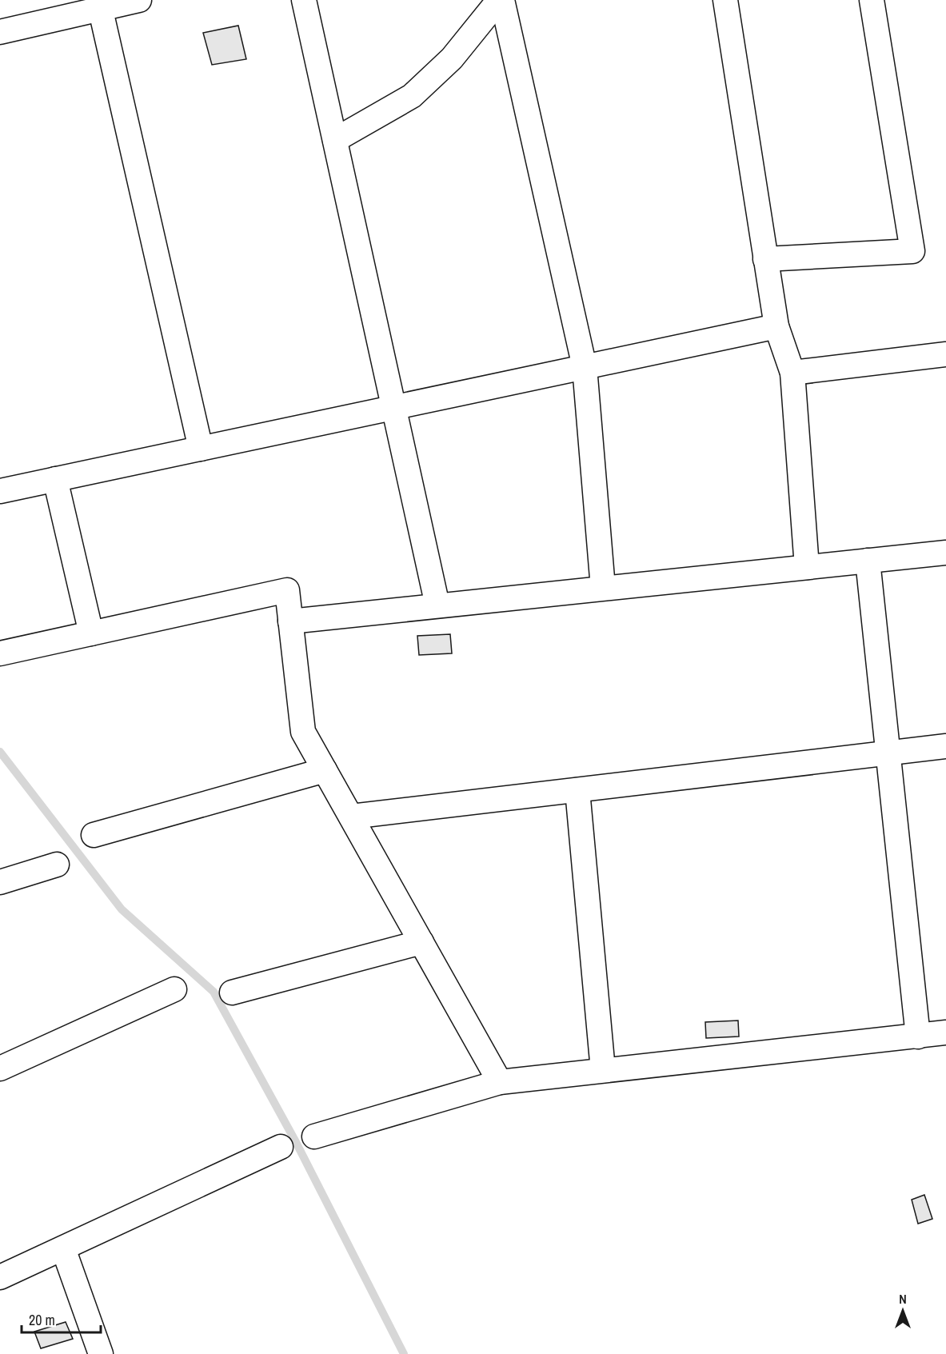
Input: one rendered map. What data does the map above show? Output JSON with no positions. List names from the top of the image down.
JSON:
{
  "scale_bar": "20 m",
  "north": "top"
}
